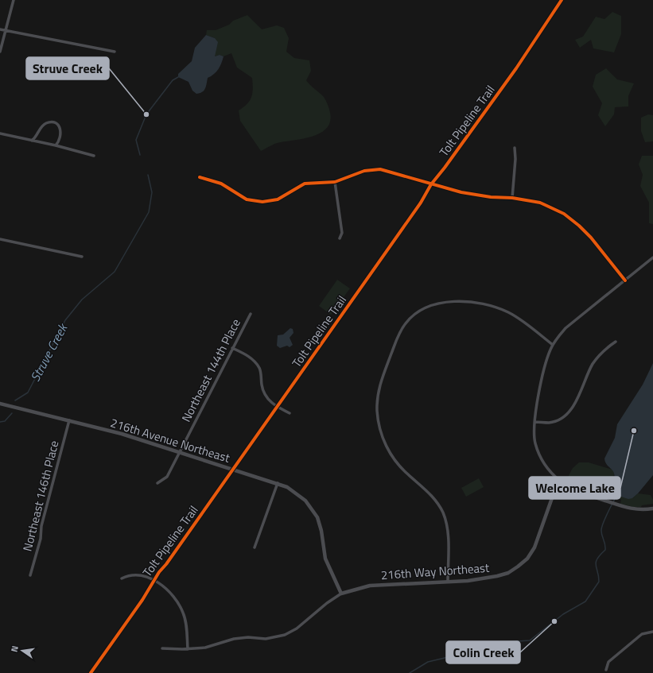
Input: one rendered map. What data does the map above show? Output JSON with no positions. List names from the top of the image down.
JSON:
{
  "streets": {
    "street": [
      "Northeast 144th Place",
      "216th Avenue Northeast",
      "Northeast 146th Place",
      "216th Way Northeast"
    ],
    "cycle path": ["Tolt Pipeline Trail"]
  },
  "crossings": [
    ["Northeast 144th Place", "216th Avenue Northeast"],
    ["216th Avenue Northeast", "Northeast 146th Place"],
    ["216th Avenue Northeast", "216th Way Northeast"]
  ],
  "water": ["Struve Creek"],
  "places": ["Struve Creek", "Welcome Lake", "Colin Creek"],
  "north": "left"
}
